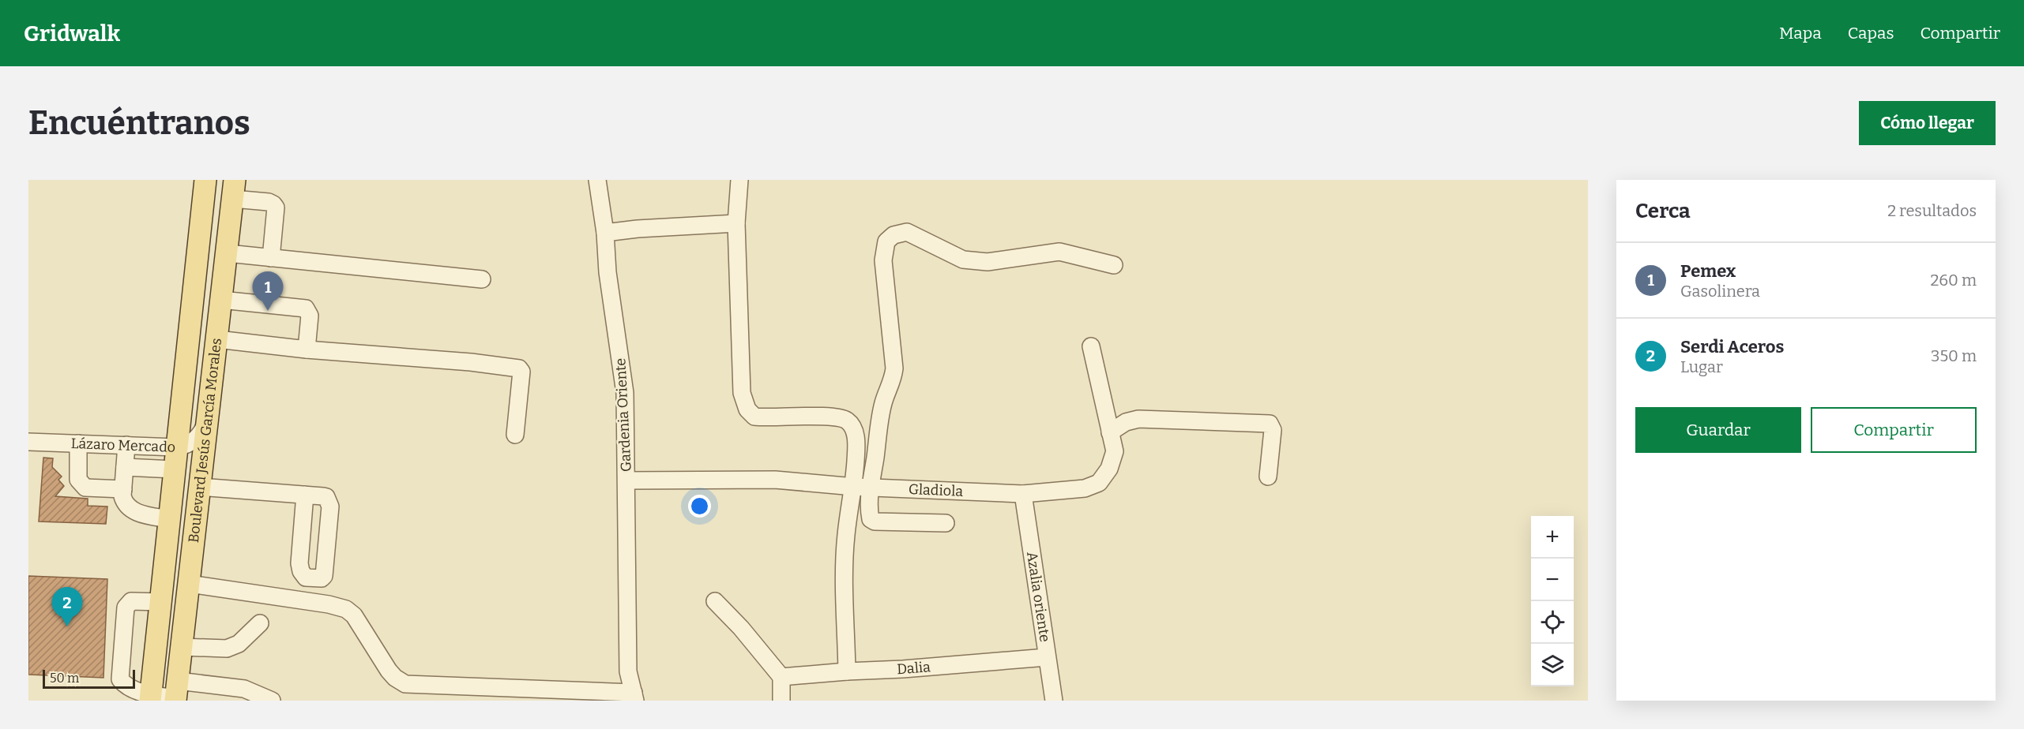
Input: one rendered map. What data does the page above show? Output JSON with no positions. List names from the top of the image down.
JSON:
{
  "streets": {
    "main road": ["Boulevard Jesús García Morales"],
    "street": [
      "Gardenia Oriente",
      "Lázaro Mercado",
      "Gladiola",
      "Azalia oriente",
      "Dalia"
    ]
  },
  "crossings": [
    ["Gardenia Oriente", "Gladiola"],
    ["Boulevard Jesús García Morales", "Lázaro Mercado"],
    ["Gladiola", "Azalia oriente"],
    ["Azalia oriente", "Dalia"]
  ],
  "scale_bar": "50 m",
  "page": {
    "header": "Gridwalk",
    "nav": ["Mapa", "Capas", "Compartir"],
    "buttons": [
      "Cómo llegar",
      ["Guardar", "Compartir"]
    ],
    "title": "Encuéntranos",
    "heading": ["Cerca", "2 resultados"],
    "list": [
      {
        "mark": "1",
        "name": "Pemex",
        "note": "Gasolinera",
        "value": "260 m"
      },
      {
        "mark": "2",
        "name": "Serdi Aceros",
        "note": "Lugar",
        "value": "350 m"
      }
    ],
    "pins": ["1", "2"],
    "map_buttons": ["+", "−"],
    "scale": "50 m"
  }
}
